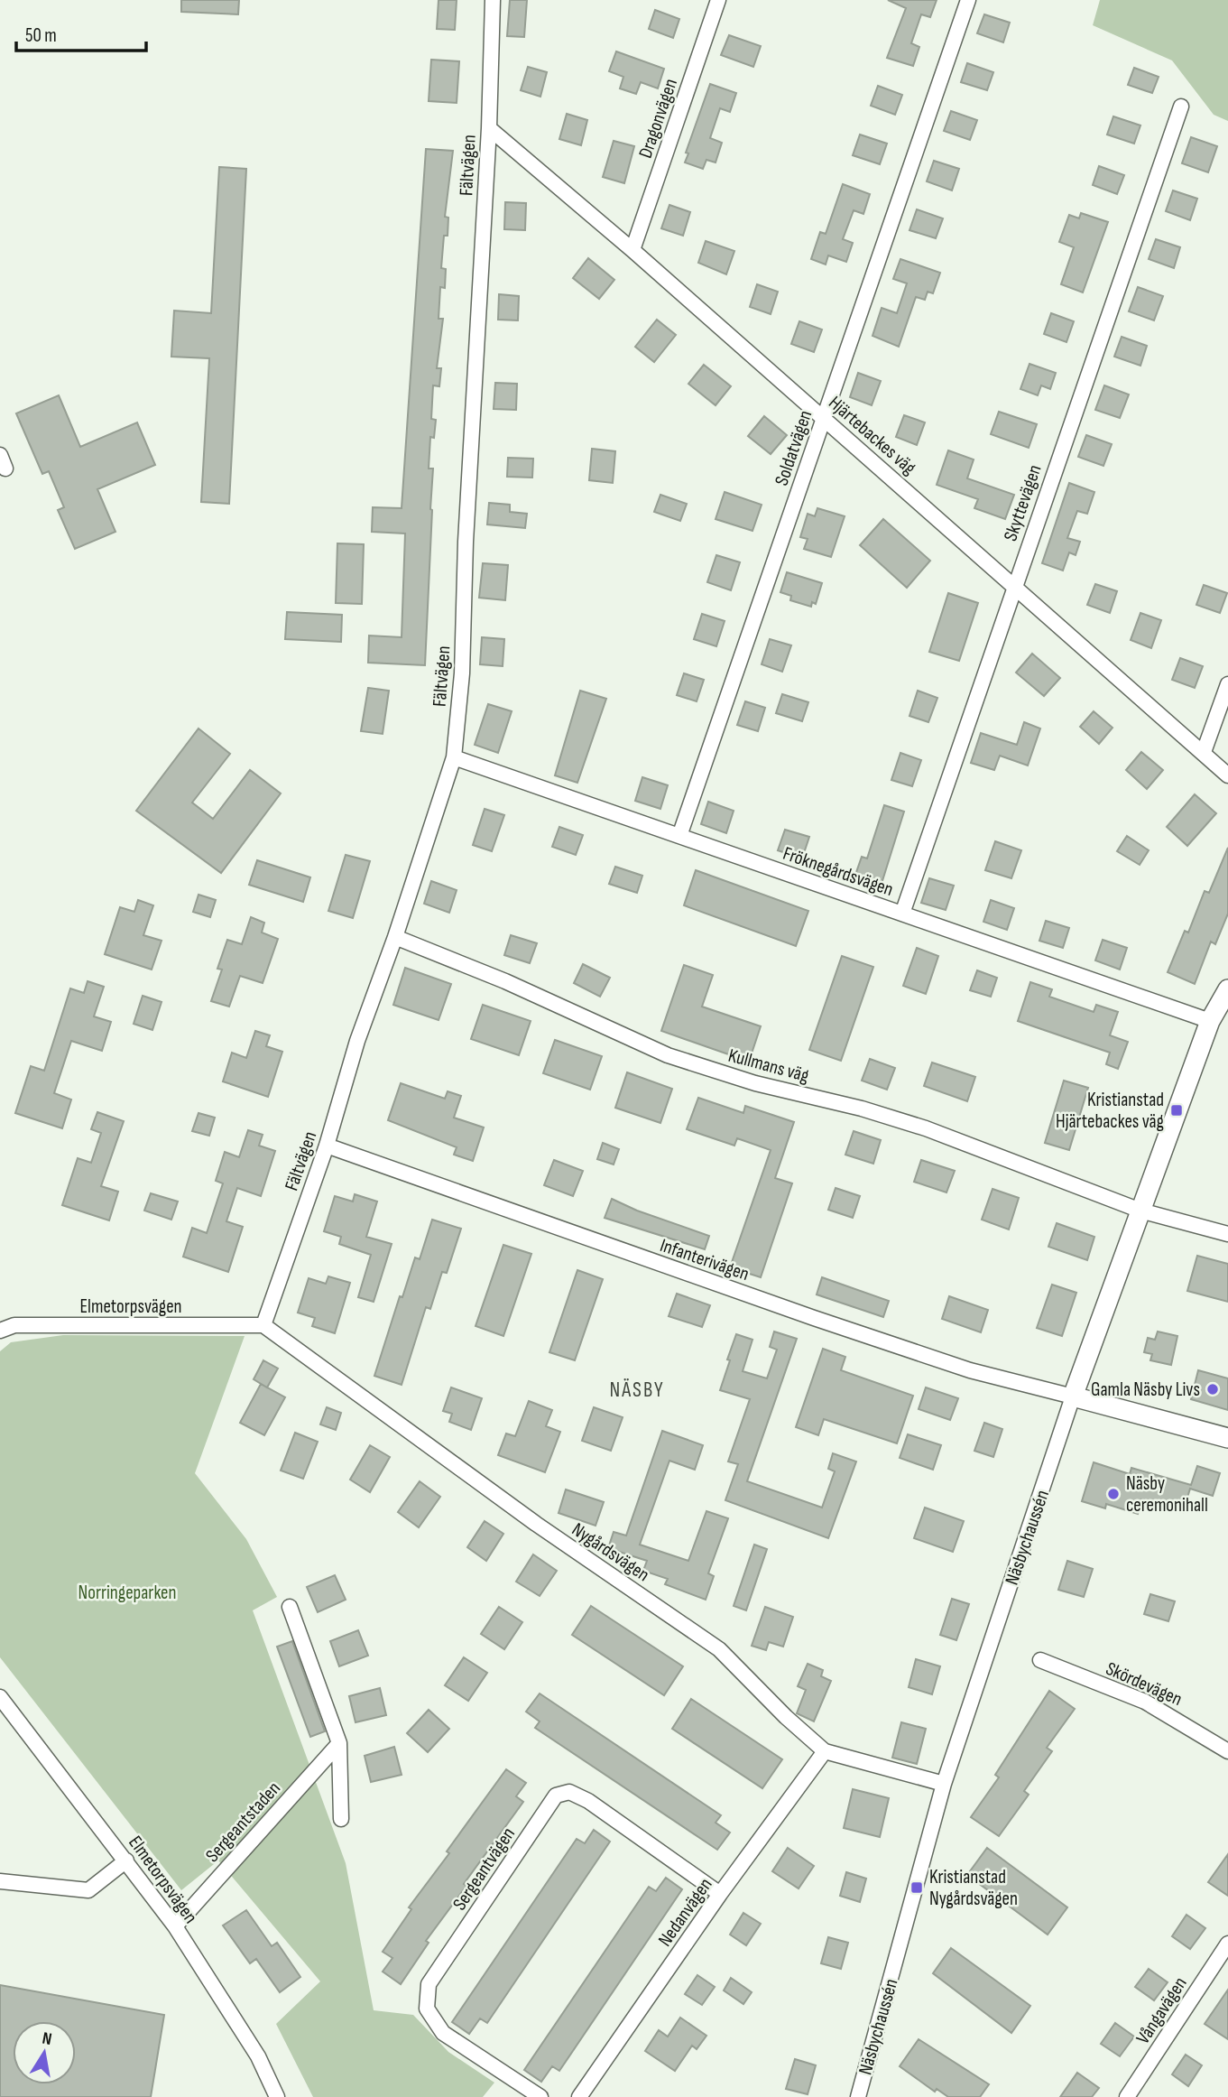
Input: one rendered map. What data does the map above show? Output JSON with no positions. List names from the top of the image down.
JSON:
{
  "streets": {
    "street": [
      "Dragonvägen",
      "Fältvägen",
      "Hjärtebackes väg",
      "Soldatvägen",
      "Skyttevägen",
      "Fröknegårdsvägen",
      "Kullmans väg",
      "Infanterivägen",
      "Elmetorpsvägen",
      "Näsbychaussén",
      "Nygårdsvägen",
      "Skördevägen",
      "Sergeantstaden",
      "Sergeantvägen",
      "Nedanvägen",
      "Vångavägen"
    ]
  },
  "crossings": [
    ["Dragonvägen", "Hjärtebackes väg"],
    ["Fältvägen", "Hjärtebackes väg"],
    ["Fältvägen", "Fröknegårdsvägen"],
    ["Fältvägen", "Kullmans väg"],
    ["Fältvägen", "Infanterivägen"],
    ["Fältvägen", "Elmetorpsvägen"],
    ["Fältvägen", "Nygårdsvägen"],
    ["Hjärtebackes väg", "Soldatvägen"],
    ["Hjärtebackes väg", "Skyttevägen"],
    ["Soldatvägen", "Fröknegårdsvägen"],
    ["Skyttevägen", "Fröknegårdsvägen"],
    ["Fröknegårdsvägen", "Näsbychaussén"],
    ["Kullmans väg", "Näsbychaussén"],
    ["Infanterivägen", "Näsbychaussén"],
    ["Elmetorpsvägen", "Nygårdsvägen"],
    ["Elmetorpsvägen", "Sergeantstaden"],
    ["Näsbychaussén", "Nygårdsvägen"],
    ["Nygårdsvägen", "Nedanvägen"],
    ["Sergeantvägen", "Nedanvägen"]
  ],
  "districts": ["NÄSBY"],
  "parks": ["Norringeparken"],
  "places": {
    "transit": ["Kristianstad Hjärtebackes väg", "Kristianstad Nygårdsvägen"],
    "other": ["Gamla Näsby Livs", "Näsby ceremonihall"]
  },
  "scale_bar": "50 m",
  "north": "top"
}
